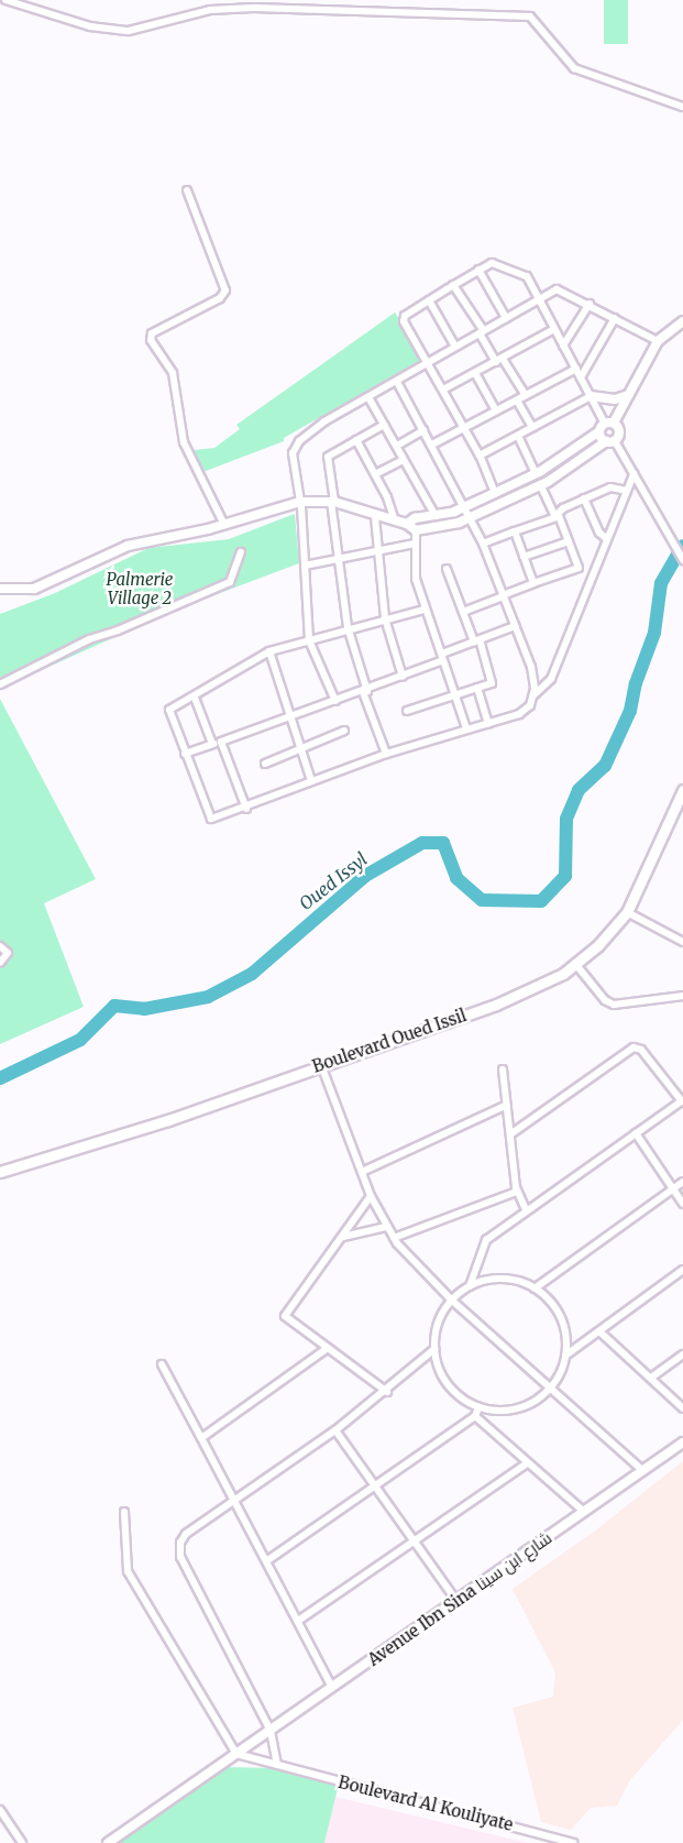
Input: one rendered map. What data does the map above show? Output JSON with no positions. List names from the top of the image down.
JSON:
{
  "streets": {
    "main road": ["Boulevard Oued Issil"],
    "street": ["Avenue Ibn Sina شارع ابن سينا", "Boulevard Al Kouliyate"]
  },
  "crossings": [
    ["Avenue Ibn Sina شارع ابن سينا", "Boulevard Al Kouliyate"]
  ],
  "water": ["Oued Issyl"],
  "parks": ["Palmerie Village 2"]
}
